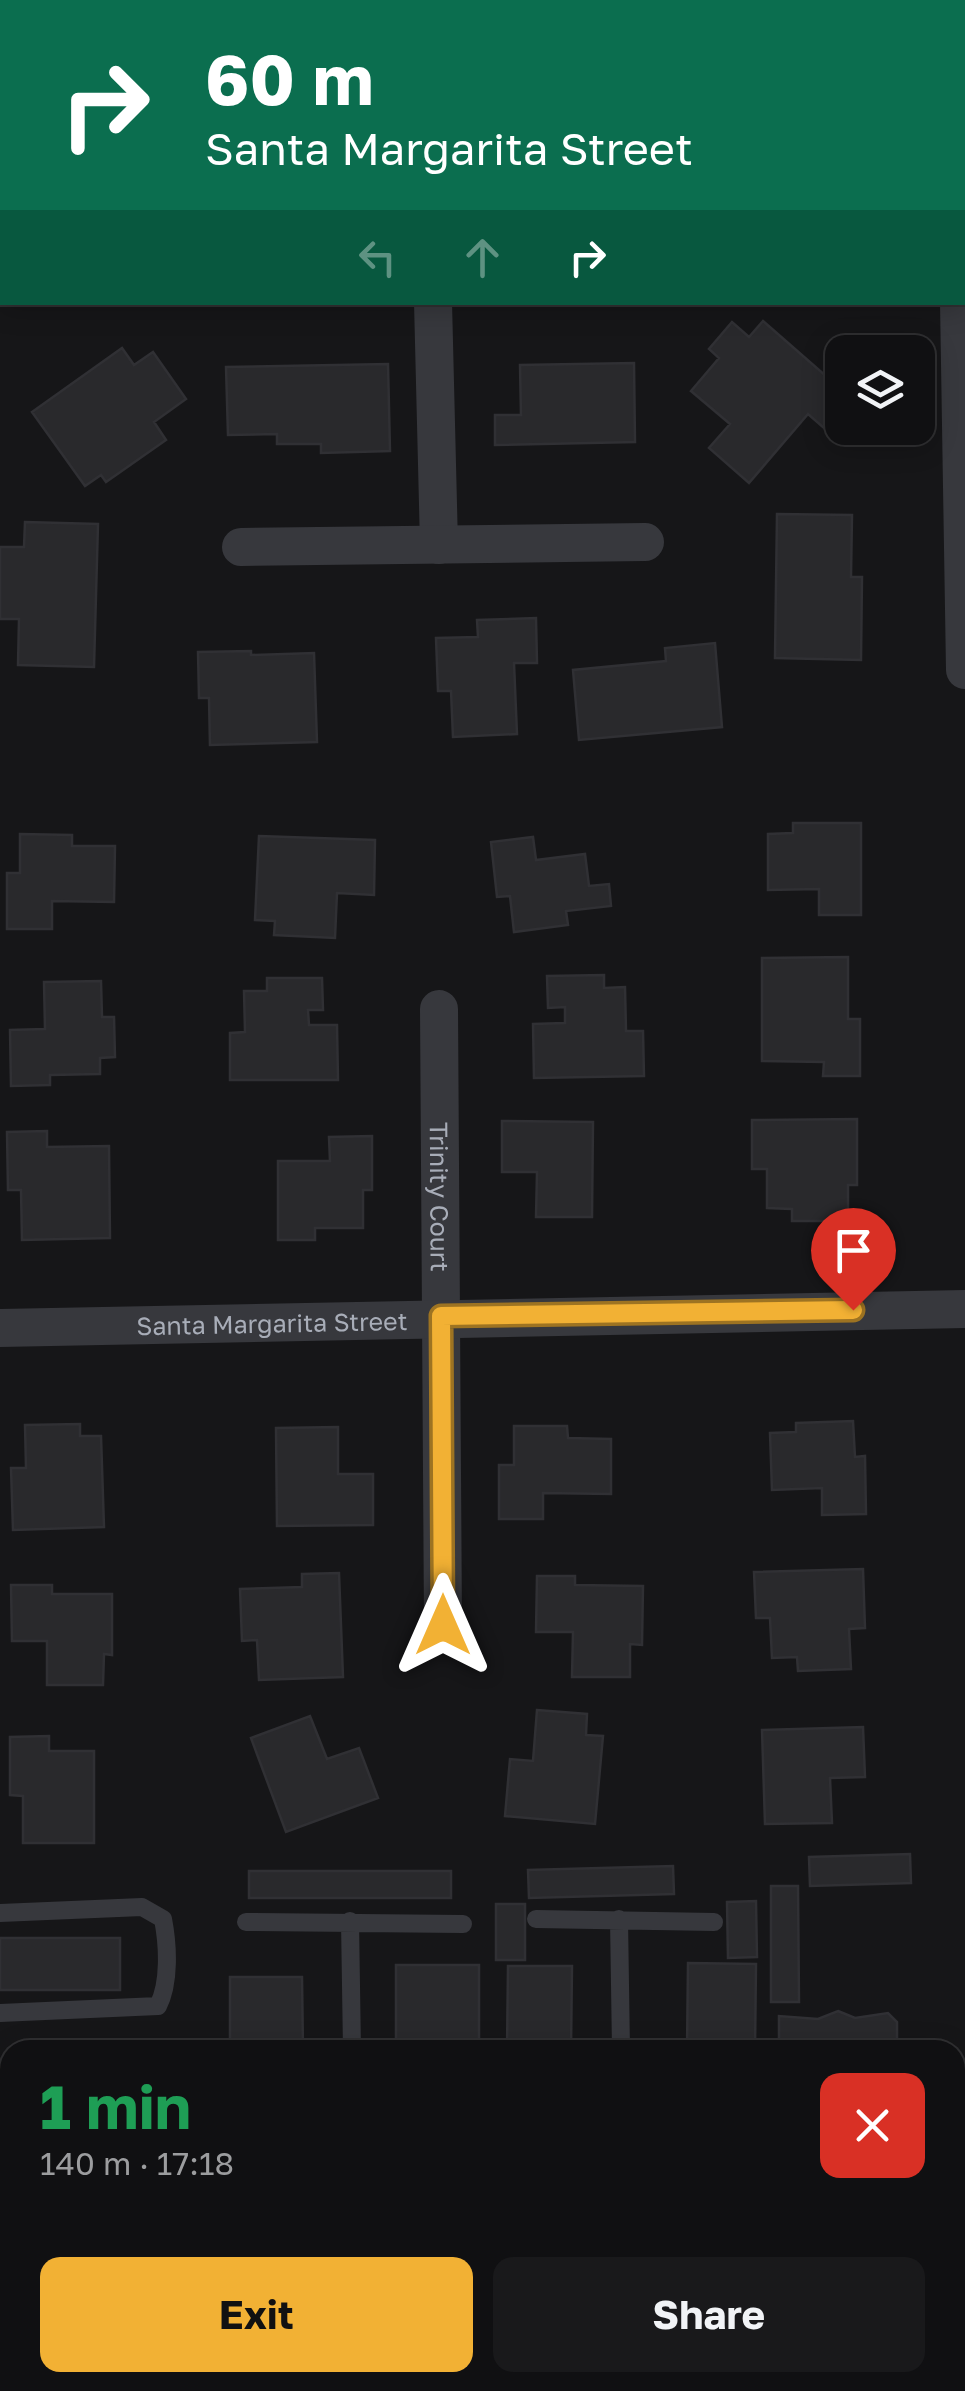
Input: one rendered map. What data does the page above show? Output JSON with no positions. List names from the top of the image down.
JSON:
{
  "streets": {
    "street": ["Trinity Court", "Santa Margarita Street"]
  },
  "crossings": [
    ["Trinity Court", "Santa Margarita Street"]
  ],
  "page": {
    "turn": ["60 m", "Santa Margarita Street"],
    "heading": ["1 min", "140 m · 17:18"],
    "buttons": ["Exit", "Share"]
  }
}
